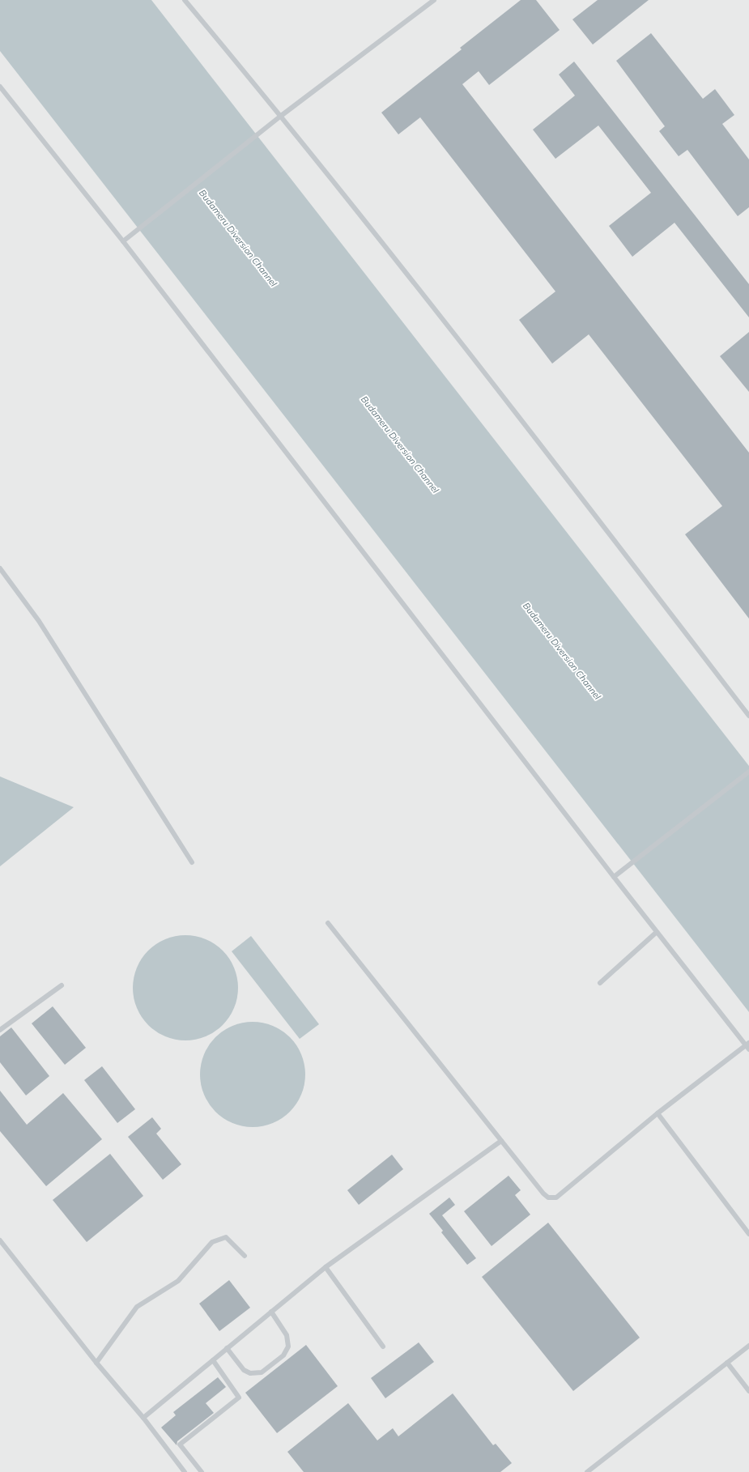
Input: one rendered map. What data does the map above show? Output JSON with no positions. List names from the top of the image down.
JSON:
{
  "water": ["Budameru Diversion Channel"]
}
